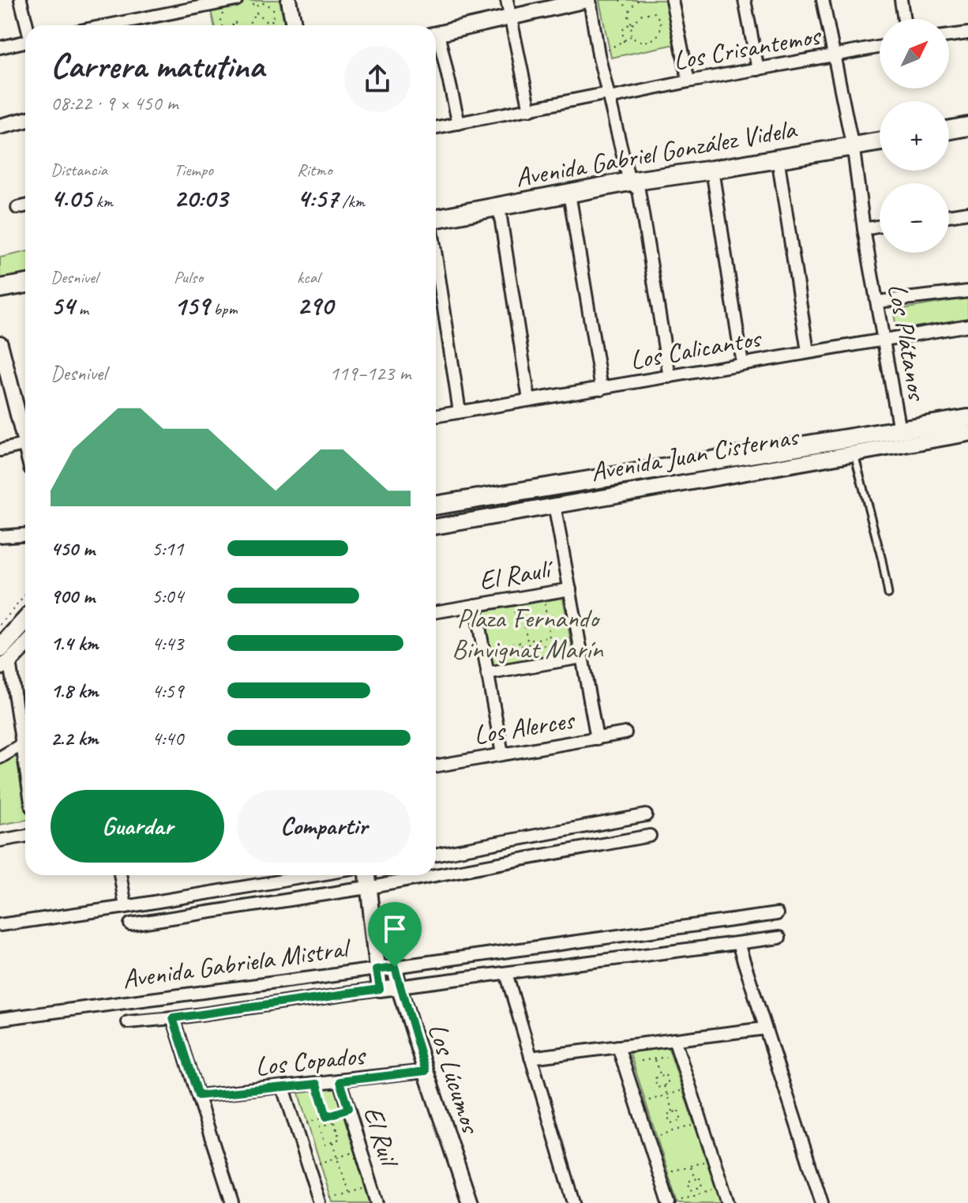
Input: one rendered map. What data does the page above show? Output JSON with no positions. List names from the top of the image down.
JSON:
{
  "streets": {
    "main road": ["Avenida Gabriel González Videla", "Avenida Juan Cisternas"],
    "street": [
      "Los Crisantemos",
      "Los Plátanos",
      "Los Calicantos",
      "El Raulí",
      "Los Alerces",
      "Avenida Gabriela Mistral",
      "Los Copados",
      "Los Lúcumos",
      "El Ruil"
    ]
  },
  "crossings": [
    ["Los Crisantemos", "Los Plátanos"],
    ["Avenida Gabriel González Videla", "Los Plátanos"],
    ["Los Plátanos", "Los Calicantos"],
    ["Los Plátanos", "Avenida Juan Cisternas"],
    ["Avenida Gabriela Mistral", "Los Lúcumos"],
    ["Los Copados", "Los Lúcumos"],
    ["Los Copados", "El Ruil"]
  ],
  "parks": ["Plaza Fernando Binvignat Marín"],
  "north": "top right",
  "page": {
    "map_buttons": ["+", "−"],
    "heading": ["Carrera matutina", "08:22 · 9 × 450 m"],
    "stats": [
      ["Distancia", "4.05 km"],
      ["Tiempo", "20:03"],
      ["Ritmo", "4:57 /km"],
      ["Desnivel", "54 m"],
      ["Pulso", "159 bpm"],
      ["kcal", "290"]
    ],
    "chart": ["Desnivel", "119–123 m"],
    "list": [
      {
        "name": "450 m",
        "note": "5:11"
      },
      {
        "name": "900 m",
        "note": "5:04"
      },
      {
        "name": "1.4 km",
        "note": "4:43"
      },
      {
        "name": "1.8 km",
        "note": "4:59"
      },
      {
        "name": "2.2 km",
        "note": "4:40"
      }
    ],
    "buttons": ["Guardar", "Compartir"]
  }
}
